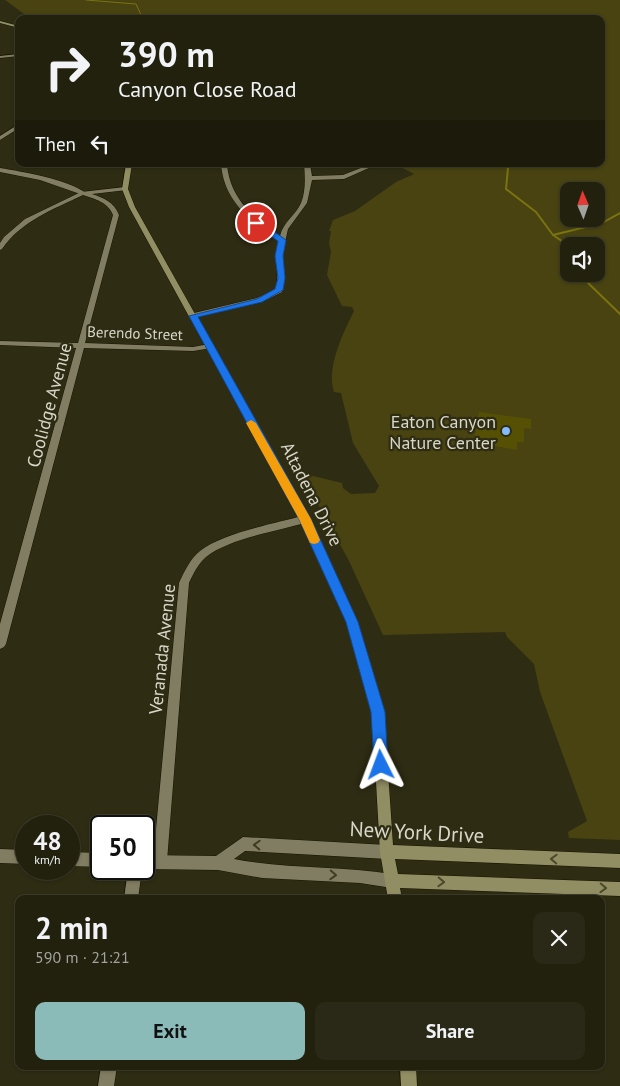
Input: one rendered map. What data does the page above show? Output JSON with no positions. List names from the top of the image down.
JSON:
{
  "streets": {
    "main road": ["Altadena Drive", "New York Drive"],
    "street": ["Berendo Street", "Coolidge Avenue", "Veranada Avenue"]
  },
  "crossings": [
    ["Berendo Street", "Coolidge Avenue"],
    ["Berendo Street", "Altadena Drive"],
    ["Altadena Drive", "Veranada Avenue"],
    ["Altadena Drive", "New York Drive"]
  ],
  "places": ["Eaton Canyon Nature Center"],
  "north": "top",
  "page": {
    "turn": ["390 m", "Canyon Close Road"],
    "then": "Then",
    "speed": "48 km/h",
    "limit": "50",
    "heading": ["2 min", "590 m · 21:21"],
    "buttons": ["Exit", "Share"]
  }
}
